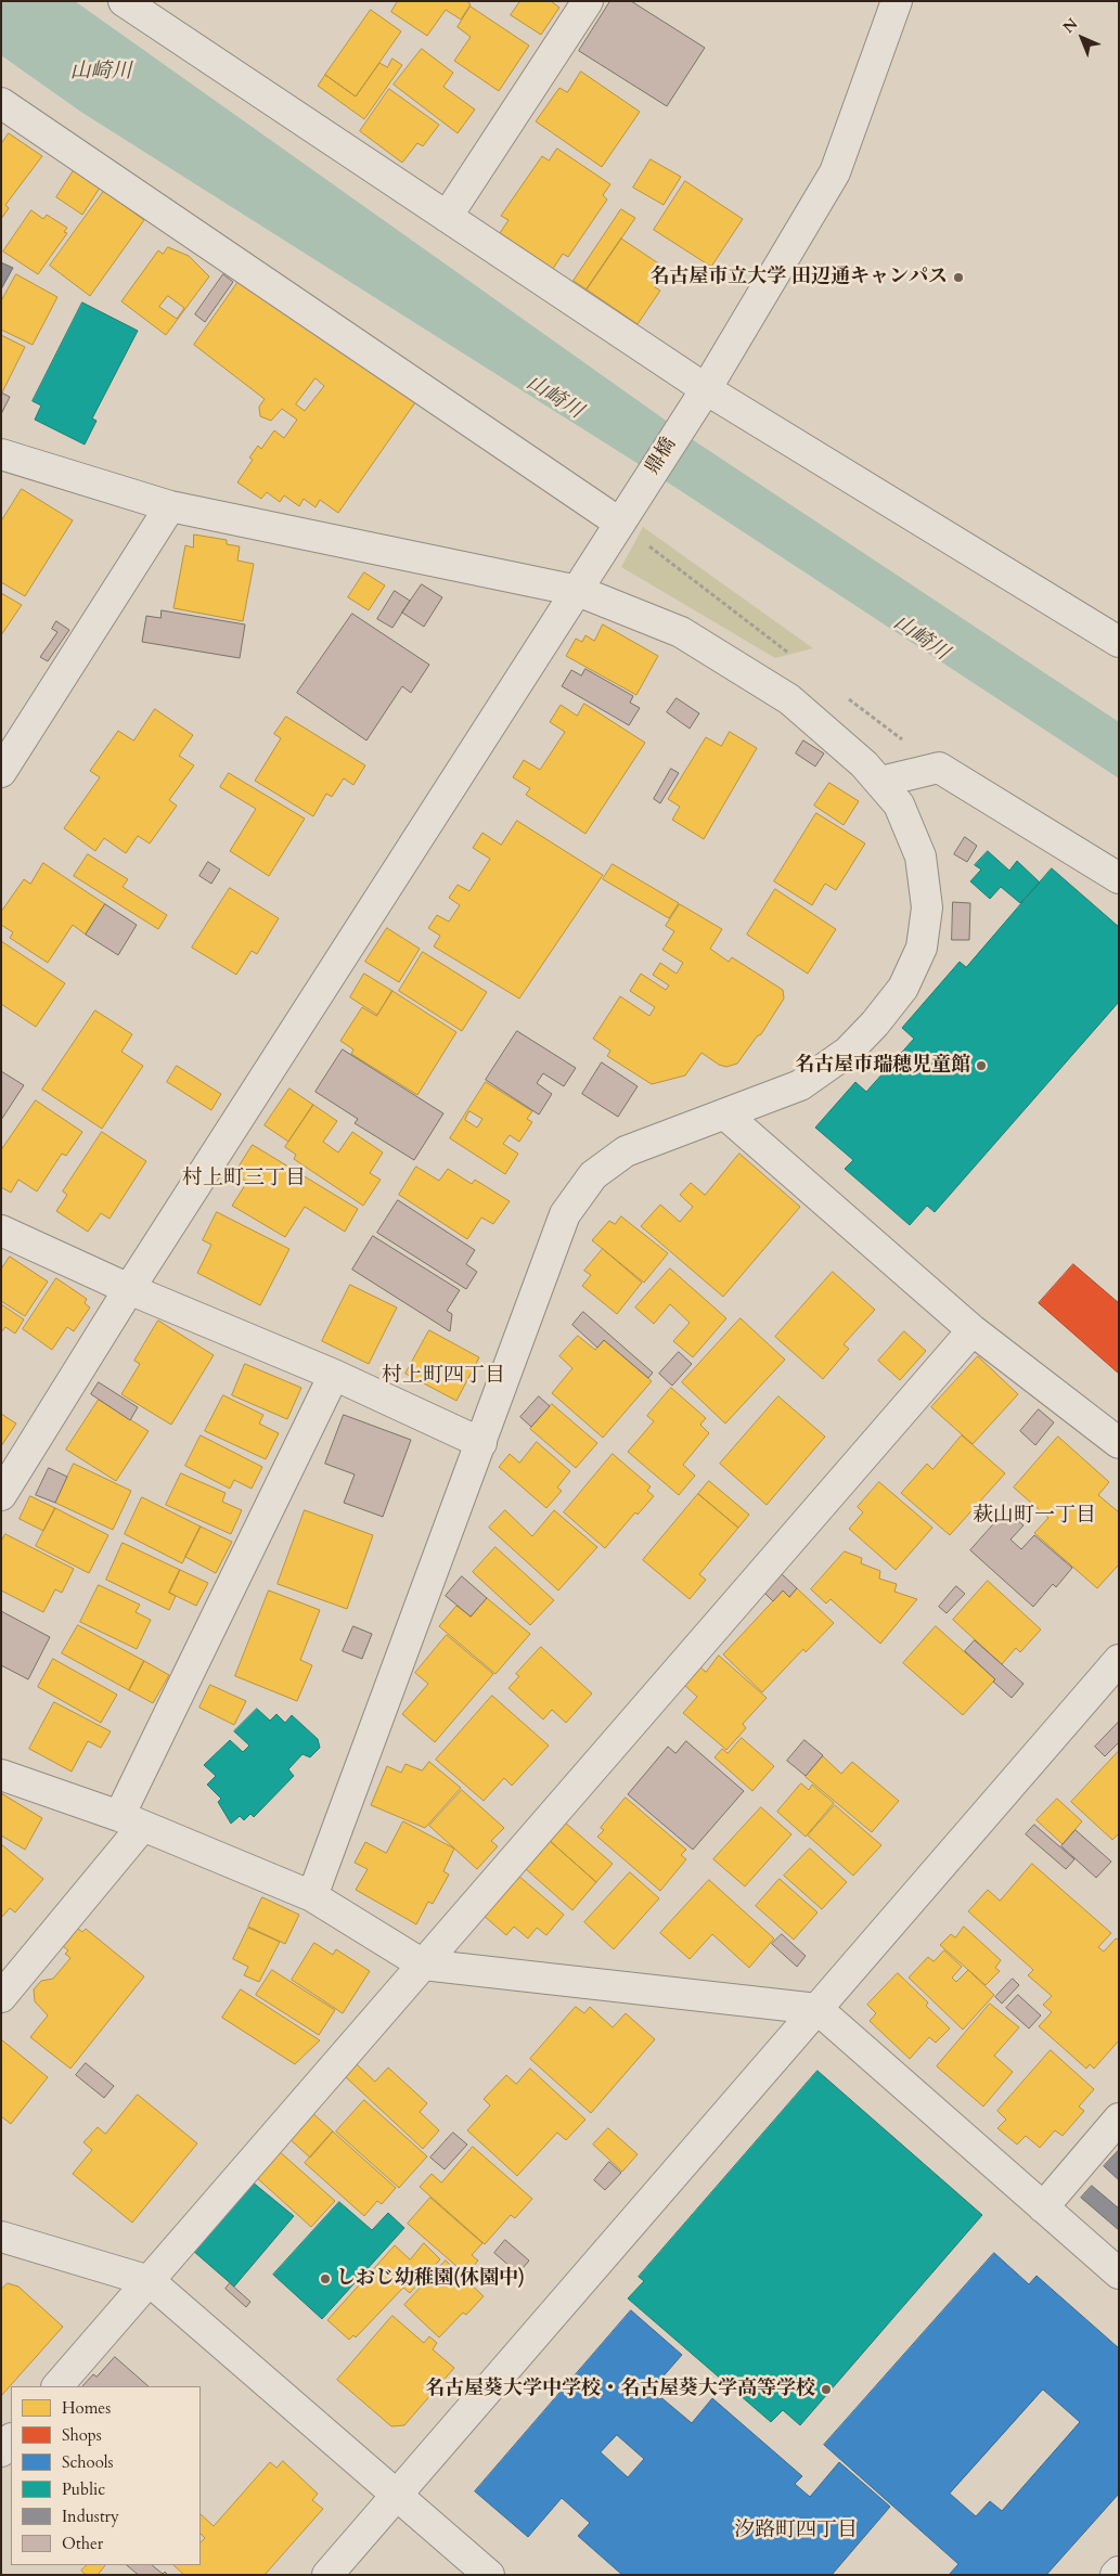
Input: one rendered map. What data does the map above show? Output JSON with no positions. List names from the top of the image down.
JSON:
{
  "streets": {
    "street": ["鼎橋"]
  },
  "districts": [
    "村上町三丁目",
    "村上町四丁目",
    "萩山町一丁目",
    "汐路町四丁目"
  ],
  "water": ["山崎川"],
  "places": [
    "名古屋市立大学 田辺通キャンパス",
    "名古屋市瑞穂児童館",
    "しおじ幼稚園(休園中)",
    "名古屋葵大学中学校・名古屋葵大学高等学校"
  ],
  "legend": [
    "Homes",
    "Shops",
    "Schools",
    "Public",
    "Industry",
    "Other"
  ],
  "north": "top left"
}
